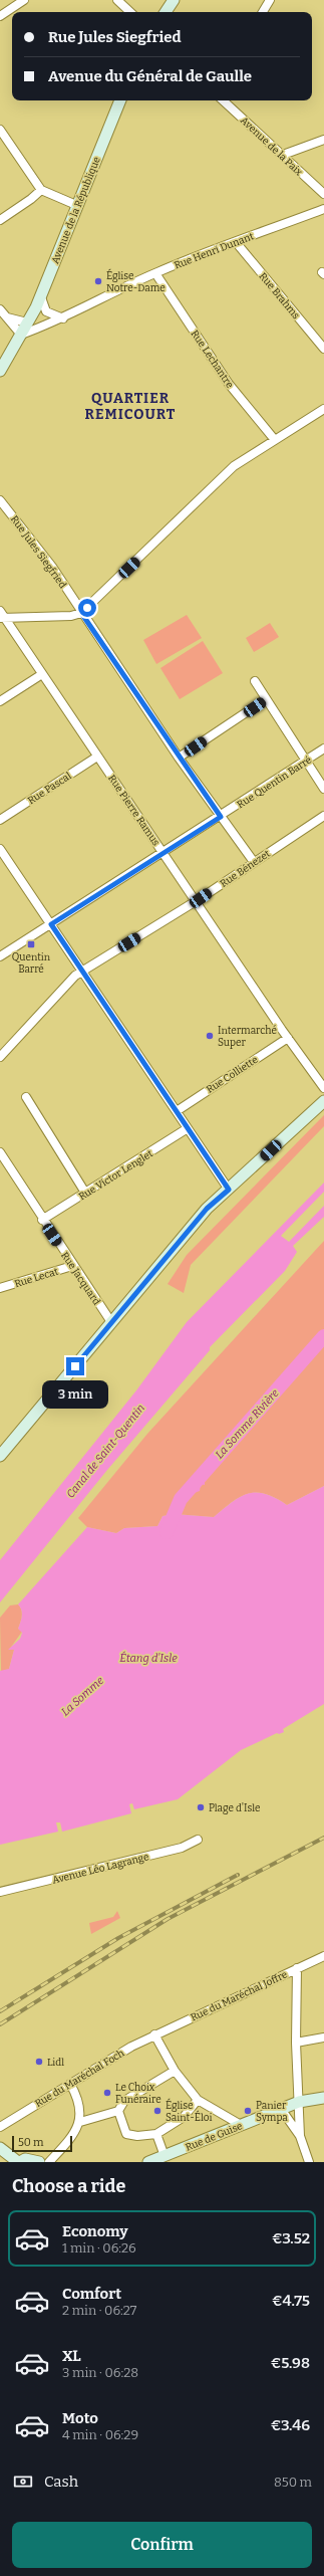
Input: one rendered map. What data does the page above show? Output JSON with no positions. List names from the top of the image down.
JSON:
{
  "streets": {
    "street": [
      "Avenue de la Paix",
      "Avenue de la République",
      "Rue Henri Dunant",
      "Rue Brahms",
      "Rue Lechantre",
      "Rue Jules Siegfried",
      "Rue Quentin Barré",
      "Rue Pascal",
      "Rue Pierre Ramus",
      "Rue Bénezet",
      "Rue Colliette",
      "Rue Victor Lenglet",
      "Rue Lecat",
      "Rue Jacquard",
      "Avenue Léo Lagrange",
      "Rue du Maréchal Joffre",
      "Rue du Maréchal Foch",
      "Rue de Guise"
    ]
  },
  "crossings": [
    ["Avenue de la République", "Rue Henri Dunant"],
    ["Rue Henri Dunant", "Rue Brahms"],
    ["Rue Henri Dunant", "Rue Lechantre"],
    ["Rue Jules Siegfried", "Rue Quentin Barré"],
    ["Rue Jules Siegfried", "Rue Bénezet"],
    ["Rue Quentin Barré", "Rue Pierre Ramus"],
    ["Rue Pascal", "Rue Pierre Ramus"],
    ["Rue Pierre Ramus", "Rue Bénezet"],
    ["Rue Pierre Ramus", "Rue Colliette"],
    ["Rue Victor Lenglet", "Rue Jacquard"],
    ["Rue Lecat", "Rue Jacquard"],
    ["Rue du Maréchal Joffre", "Rue du Maréchal Foch"]
  ],
  "districts": ["QUARTIER REMICOURT"],
  "water": [
    "La Somme Rivière",
    "Canal de Saint-Quentin",
    "Étang d'Isle",
    "La Somme"
  ],
  "places": {
    "other": [
      "Église Notre-Dame",
      "Intermarché Super",
      "Plage d'Isle",
      "Lidl",
      "Le Choix Funéraire",
      "Église Saint-Éloi",
      "Panier Sympa"
    ],
    "transit": ["Quentin Barré"]
  },
  "scale_bar": "50 m",
  "page": {
    "banner": ["Rue Jules Siegfried", "Avenue du Général de Gaulle"],
    "bubble": "3 min",
    "scale": "50 m",
    "heading": "Choose a ride",
    "list": [
      {
        "name": "Economy",
        "note": "1 min · 06:26",
        "value": "€3.52"
      },
      {
        "name": "Comfort",
        "note": "2 min · 06:27",
        "value": "€4.75"
      },
      {
        "name": "XL",
        "note": "3 min · 06:28",
        "value": "€5.98"
      },
      {
        "name": "Moto",
        "note": "4 min · 06:29",
        "value": "€3.46"
      }
    ],
    "pay": ["Cash", "850 m"],
    "buttons": "Confirm"
  }
}
